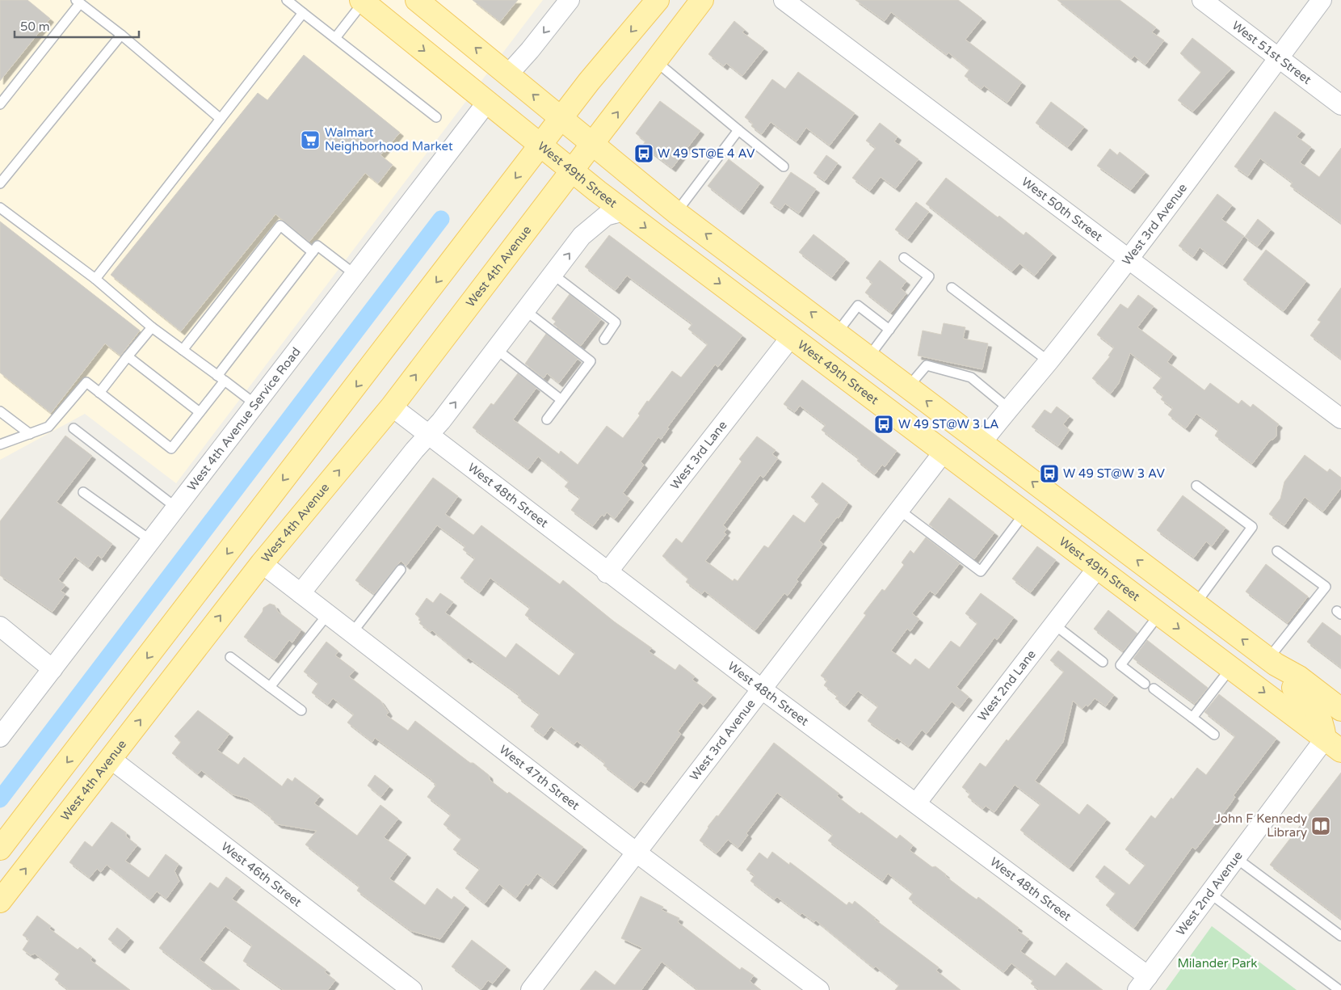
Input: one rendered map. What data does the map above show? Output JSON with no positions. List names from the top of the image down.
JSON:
{
  "streets": {
    "main road": ["West 49th Street", "West 4th Avenue"],
    "street": [
      "West 51st Street",
      "West 50th Street",
      "West 3rd Avenue",
      "West 4th Avenue Service Road",
      "West 3rd Lane",
      "West 48th Street",
      "West 2nd Lane",
      "West 47th Street",
      "West 46th Street",
      "West 2nd Avenue"
    ]
  },
  "crossings": [
    ["West 51st Street", "West 3rd Avenue"],
    ["West 49th Street", "West 3rd Avenue"],
    ["West 49th Street", "West 4th Avenue"],
    ["West 49th Street", "West 4th Avenue Service Road"],
    ["West 49th Street", "West 3rd Lane"],
    ["West 49th Street", "West 2nd Lane"],
    ["West 49th Street", "West 2nd Avenue"],
    ["West 50th Street", "West 3rd Avenue"],
    ["West 3rd Avenue", "West 48th Street"],
    ["West 3rd Avenue", "West 47th Street"],
    ["West 4th Avenue", "West 48th Street"],
    ["West 4th Avenue", "West 47th Street"],
    ["West 4th Avenue", "West 46th Street"],
    ["West 3rd Lane", "West 48th Street"],
    ["West 48th Street", "West 2nd Lane"],
    ["West 48th Street", "West 2nd Avenue"]
  ],
  "parks": ["Milander Park"],
  "places": {
    "supermarket": ["Walmart Neighborhood Market"],
    "bus stop": ["W 49 ST@E 4 AV", "W 49 ST@W 3 LA", "W 49 ST@W 3 AV"],
    "library": ["John F Kennedy Library"]
  },
  "scale_bar": "50 m"
}
